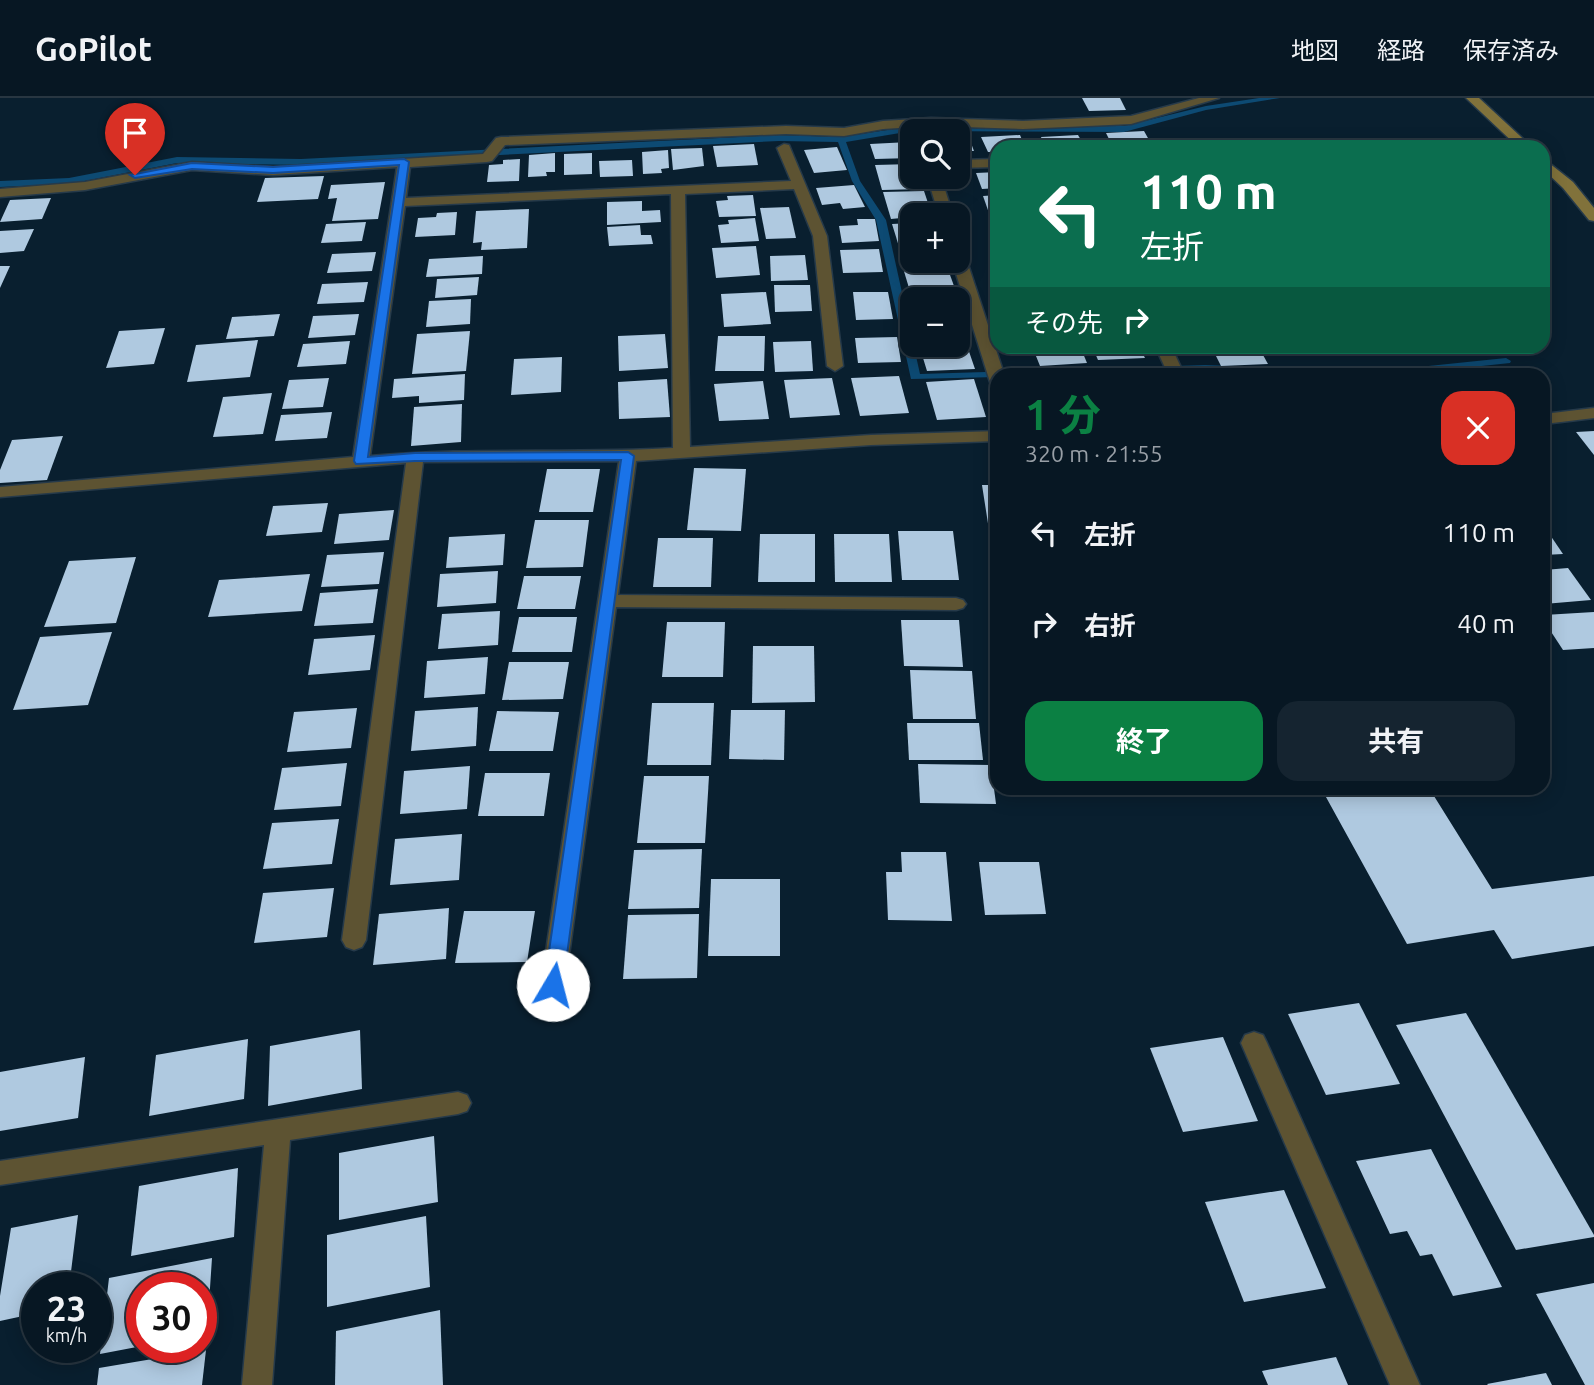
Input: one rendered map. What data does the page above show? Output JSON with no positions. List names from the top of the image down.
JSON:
{
  "page": {
    "header": "GoPilot",
    "nav": ["地図", "経路", "保存済み"],
    "map_buttons": ["+", "−"],
    "turn": ["110 m", "左折"],
    "then": "その先",
    "heading": ["1 分", "320 m · 21:55"],
    "list": [
      {
        "name": "左折",
        "value": "110 m"
      },
      {
        "name": "右折",
        "value": "40 m"
      }
    ],
    "buttons": ["終了", "共有"],
    "speed": "23 km/h",
    "limit": "30"
  }
}
